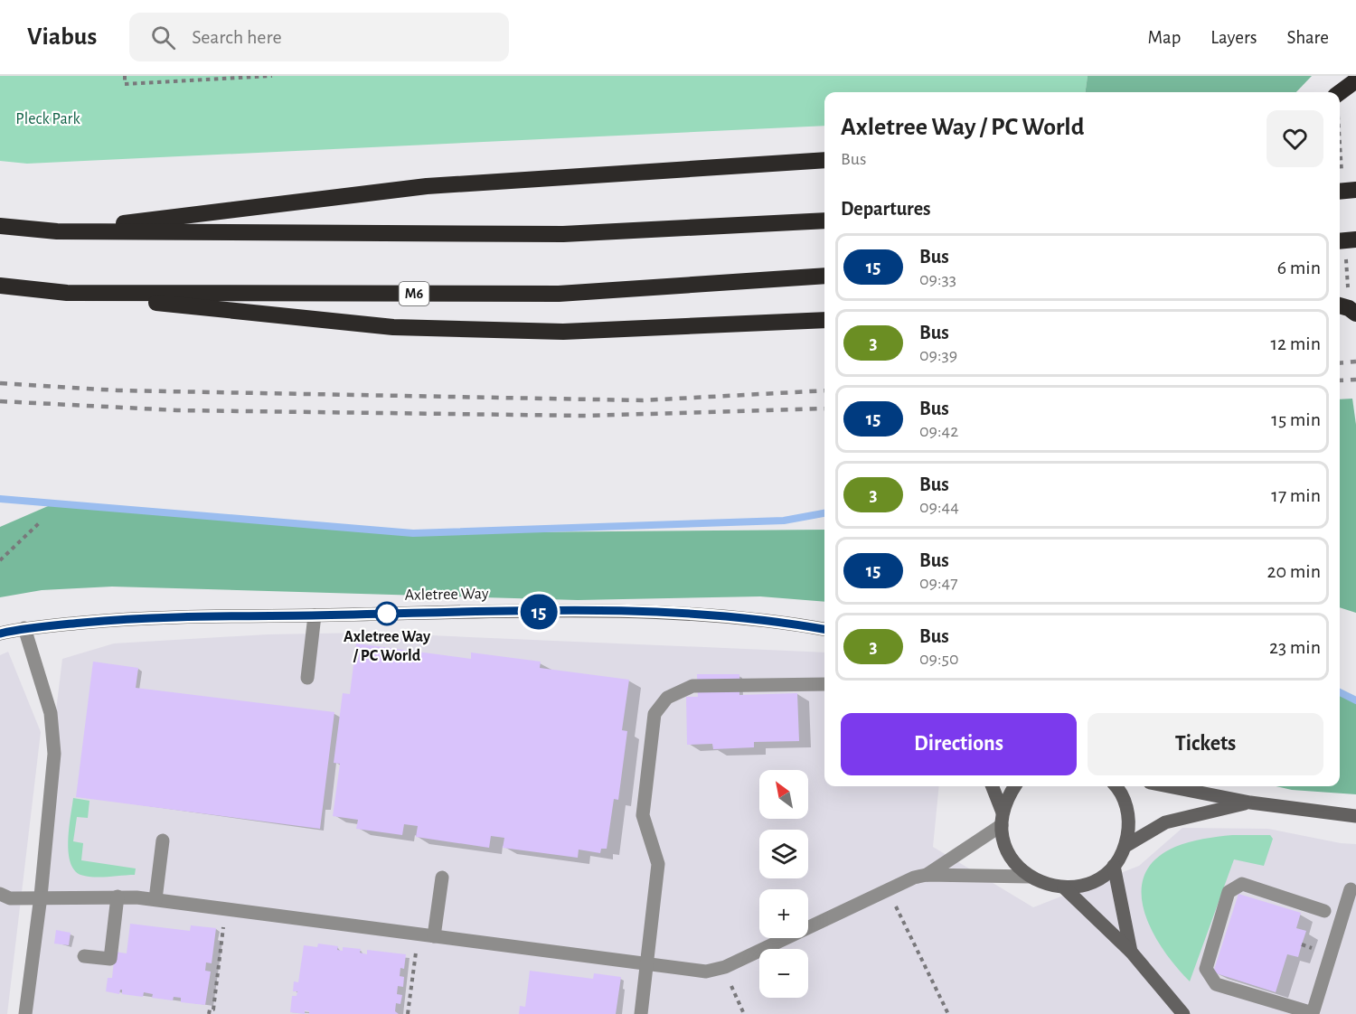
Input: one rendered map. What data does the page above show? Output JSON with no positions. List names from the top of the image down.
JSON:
{
  "streets": {
    "highway": ["M6"],
    "street": ["Axletree Way"]
  },
  "parks": ["Pleck Park"],
  "places": ["Axletree Way / PC World"],
  "lines": ["bus line 15"],
  "north": "top left",
  "page": {
    "header": "Viabus",
    "search": "Search here",
    "nav": ["Map", "Layers", "Share"],
    "on_map": "15",
    "heading": [
      ["Axletree Way / PC World", "Bus"],
      "Departures"
    ],
    "list": [
      {
        "mark": "15",
        "name": "Bus",
        "note": "09:33",
        "value": "6 min"
      },
      {
        "mark": "3",
        "name": "Bus",
        "note": "09:39",
        "value": "12 min"
      },
      {
        "mark": "15",
        "name": "Bus",
        "note": "09:42",
        "value": "15 min"
      },
      {
        "mark": "3",
        "name": "Bus",
        "note": "09:44",
        "value": "17 min"
      },
      {
        "mark": "15",
        "name": "Bus",
        "note": "09:47",
        "value": "20 min"
      },
      {
        "mark": "3",
        "name": "Bus",
        "note": "09:50",
        "value": "23 min"
      }
    ],
    "buttons": ["Directions", "Tickets"],
    "map_buttons": ["+", "−"]
  }
}
